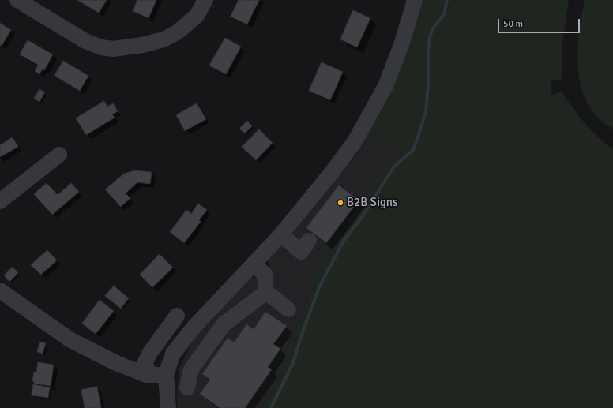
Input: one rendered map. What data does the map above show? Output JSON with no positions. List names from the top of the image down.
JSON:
{
  "places": ["B2B Signs"],
  "scale_bar": "50 m"
}
